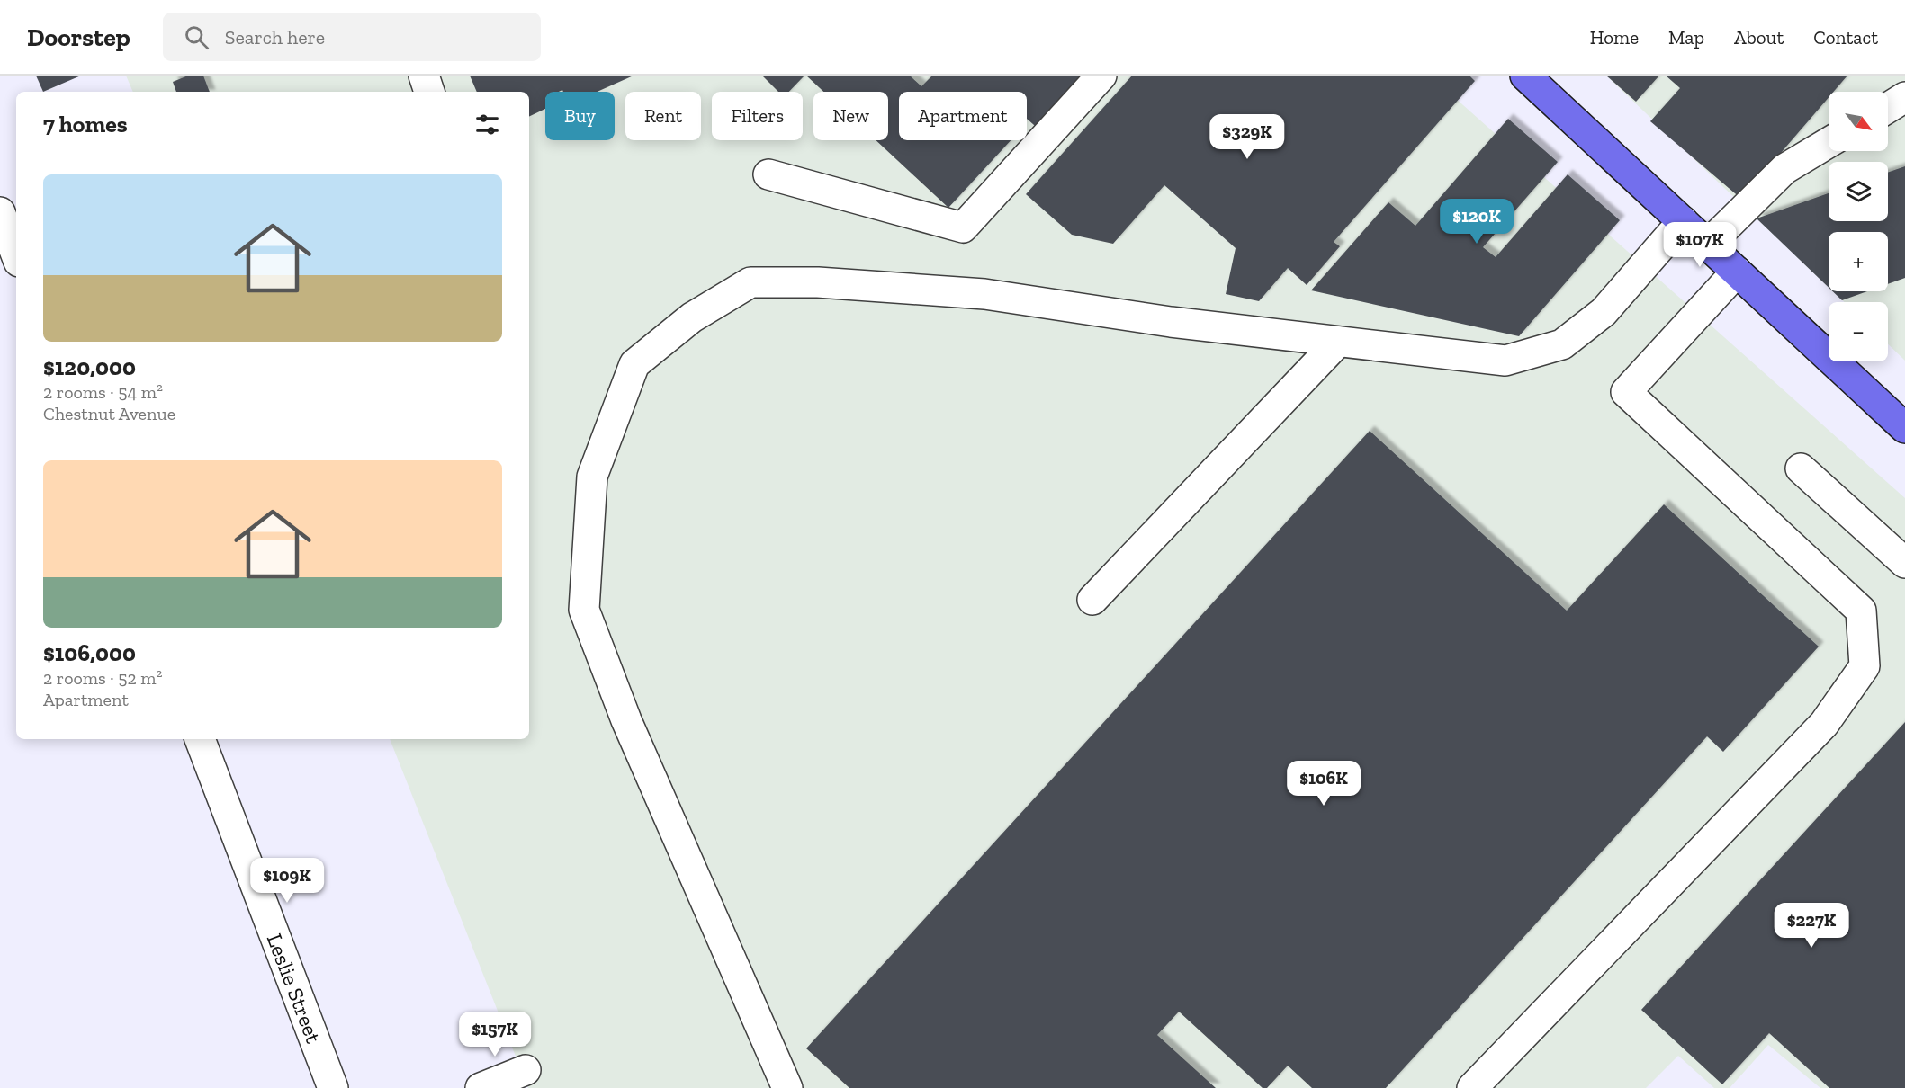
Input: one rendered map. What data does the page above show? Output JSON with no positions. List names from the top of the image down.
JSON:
{
  "streets": {
    "street": ["Leslie Street"]
  },
  "north": "bottom right",
  "page": {
    "header": "Doorstep",
    "search": "Search here",
    "nav": [
      "Home",
      "Map",
      "About",
      "Contact"
    ],
    "map_buttons": ["+", "−"],
    "chip": [
      "Buy",
      "Rent",
      "Filters",
      "New",
      "Apartment"
    ],
    "heading": "7 homes",
    "price": [
      "$329K",
      "$120K",
      "$107K",
      "$106K",
      "$109K",
      "$227K",
      "$157K"
    ],
    "list": [
      {
        "name": "$120,000",
        "note": "2 rooms · 54 m² · Chestnut Avenue"
      },
      {
        "name": "$106,000",
        "note": "2 rooms · 52 m² · Apartment"
      }
    ]
  }
}
